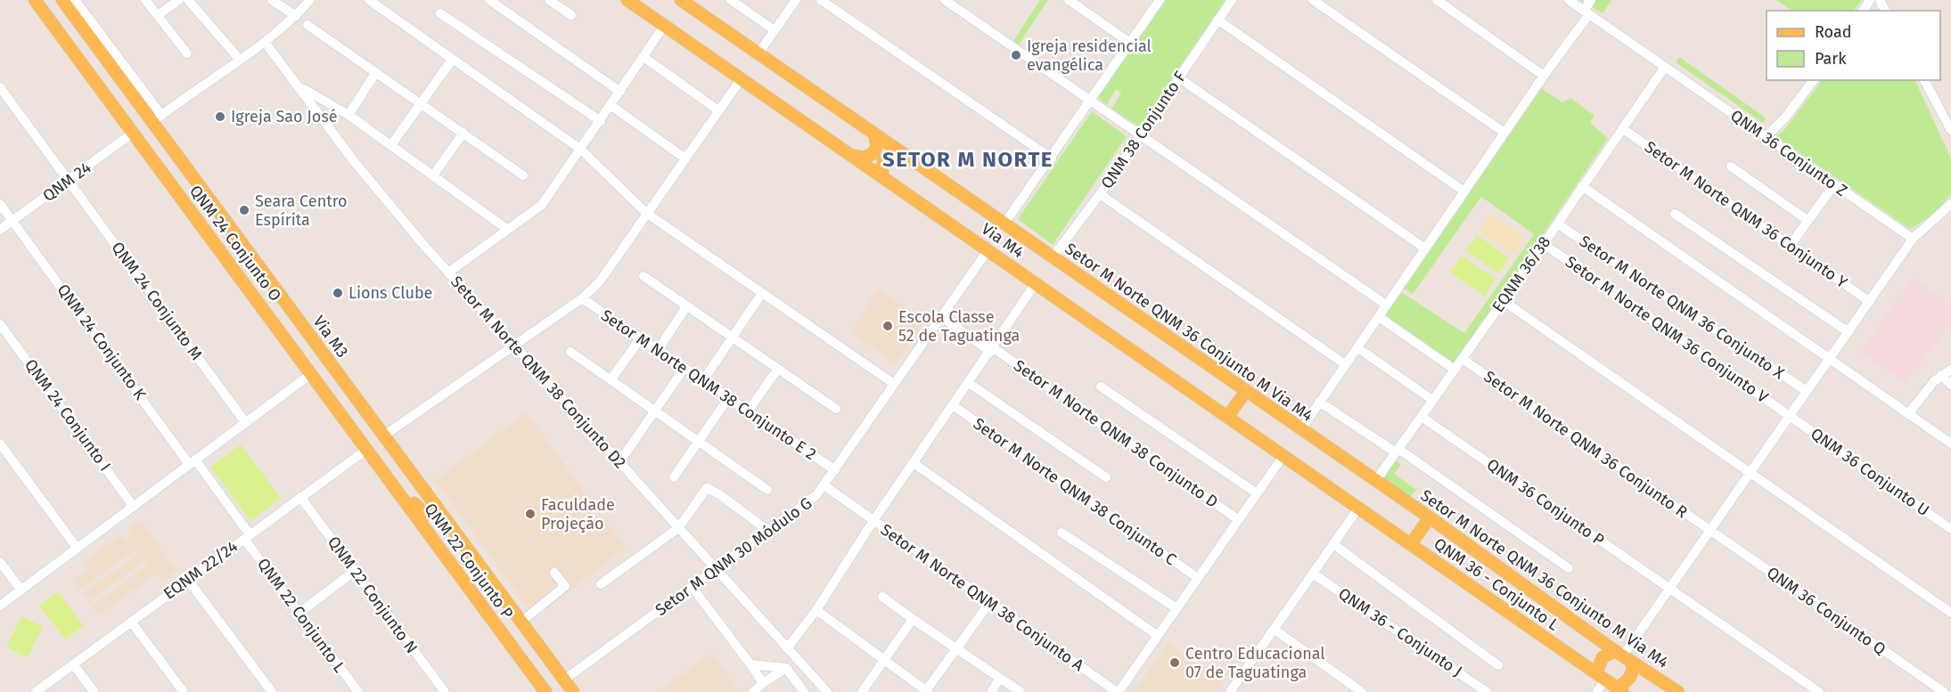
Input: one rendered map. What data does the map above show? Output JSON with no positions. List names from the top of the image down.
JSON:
{
  "streets": {
    "main road": [
      "Via M4",
      "QNM 24 Conjunto O",
      "Setor M Norte QNM 36 Conjunto M Via M4",
      "Via M3",
      "QNM 22 Conjunto P",
      "QNM 36 - Conjunto L"
    ],
    "street": [
      "QNM 38 Conjunto F",
      "QNM 36 Conjunto Z",
      "QNM 24",
      "Setor M Norte QNM 36 Conjunto Y",
      "EQNM 36/38",
      "QNM 24 Conjunto M",
      "Setor M Norte QNM 36 Conjunto X",
      "Setor M Norte QNM 36 Conjunto V",
      "QNM 24 Conjunto K",
      "Setor M Norte QNM 38 Conjunto D2",
      "Setor M Norte QNM 38 Conjunto E 2",
      "QNM 24 Conjunto I",
      "Setor M Norte QNM 38 Conjunto D",
      "Setor M Norte QNM 36 Conjunto R",
      "QNM 36 Conjunto U",
      "Setor M Norte QNM 38 Conjunto C",
      "QNM 36 Conjunto P",
      "Setor M QNM 30 Módulo G",
      "EQNM 22/24",
      "QNM 22 Conjunto N",
      "Setor M Norte QNM 38 Conjunto A",
      "QNM 36 Conjunto Q",
      "QNM 22 Conjunto L",
      "QNM 36 - Conjunto J"
    ]
  },
  "crossings": [
    ["QNM 38 Conjunto F", "Setor M Norte QNM 36 Conjunto M Via M4"],
    ["QNM 36 Conjunto Z", "EQNM 36/38"],
    ["QNM 24", "QNM 24 Conjunto O"],
    ["QNM 24", "QNM 24 Conjunto M"],
    ["QNM 24", "QNM 24 Conjunto K"],
    ["Setor M Norte QNM 36 Conjunto Y", "EQNM 36/38"],
    ["Via M4", "Setor M QNM 30 Módulo G"],
    ["Via M4", "QNM 36 - Conjunto L"],
    ["EQNM 36/38", "Setor M Norte QNM 36 Conjunto X"],
    ["EQNM 36/38", "Setor M Norte QNM 36 Conjunto V"],
    ["EQNM 36/38", "Setor M Norte QNM 36 Conjunto M Via M4"],
    ["EQNM 36/38", "Setor M Norte QNM 36 Conjunto R"],
    ["EQNM 36/38", "QNM 36 Conjunto P"],
    ["Setor M Norte QNM 36 Conjunto V", "QNM 36 Conjunto U"],
    ["Setor M Norte QNM 36 Conjunto M Via M4", "QNM 36 - Conjunto L"],
    ["Via M3", "Setor M QNM 30 Módulo G"],
    ["QNM 24 Conjunto K", "EQNM 22/24"],
    ["QNM 24 Conjunto K", "QNM 22 Conjunto L"],
    ["Setor M Norte QNM 38 Conjunto D2", "Setor M QNM 30 Módulo G"],
    ["Setor M Norte QNM 38 Conjunto E 2", "Setor M QNM 30 Módulo G"],
    ["Setor M Norte QNM 38 Conjunto D", "Setor M QNM 30 Módulo G"],
    ["Setor M Norte QNM 36 Conjunto R", "QNM 36 Conjunto Q"],
    ["Setor M QNM 30 Módulo G", "Setor M Norte QNM 38 Conjunto A"],
    ["QNM 22 Conjunto P", "EQNM 22/24"],
    ["EQNM 22/24", "QNM 22 Conjunto N"],
    ["EQNM 22/24", "QNM 22 Conjunto L"]
  ],
  "districts": ["SETOR M NORTE"],
  "places": [
    "Igreja residencial evangélica",
    "Igreja Sao José",
    "Seara Centro Espírita",
    "Lions Clube",
    "Escola Classe 52 de Taguatinga",
    "Faculdade Projeção",
    "Centro Educacional 07 de Taguatinga"
  ],
  "legend": ["Road", "Park"]
}
